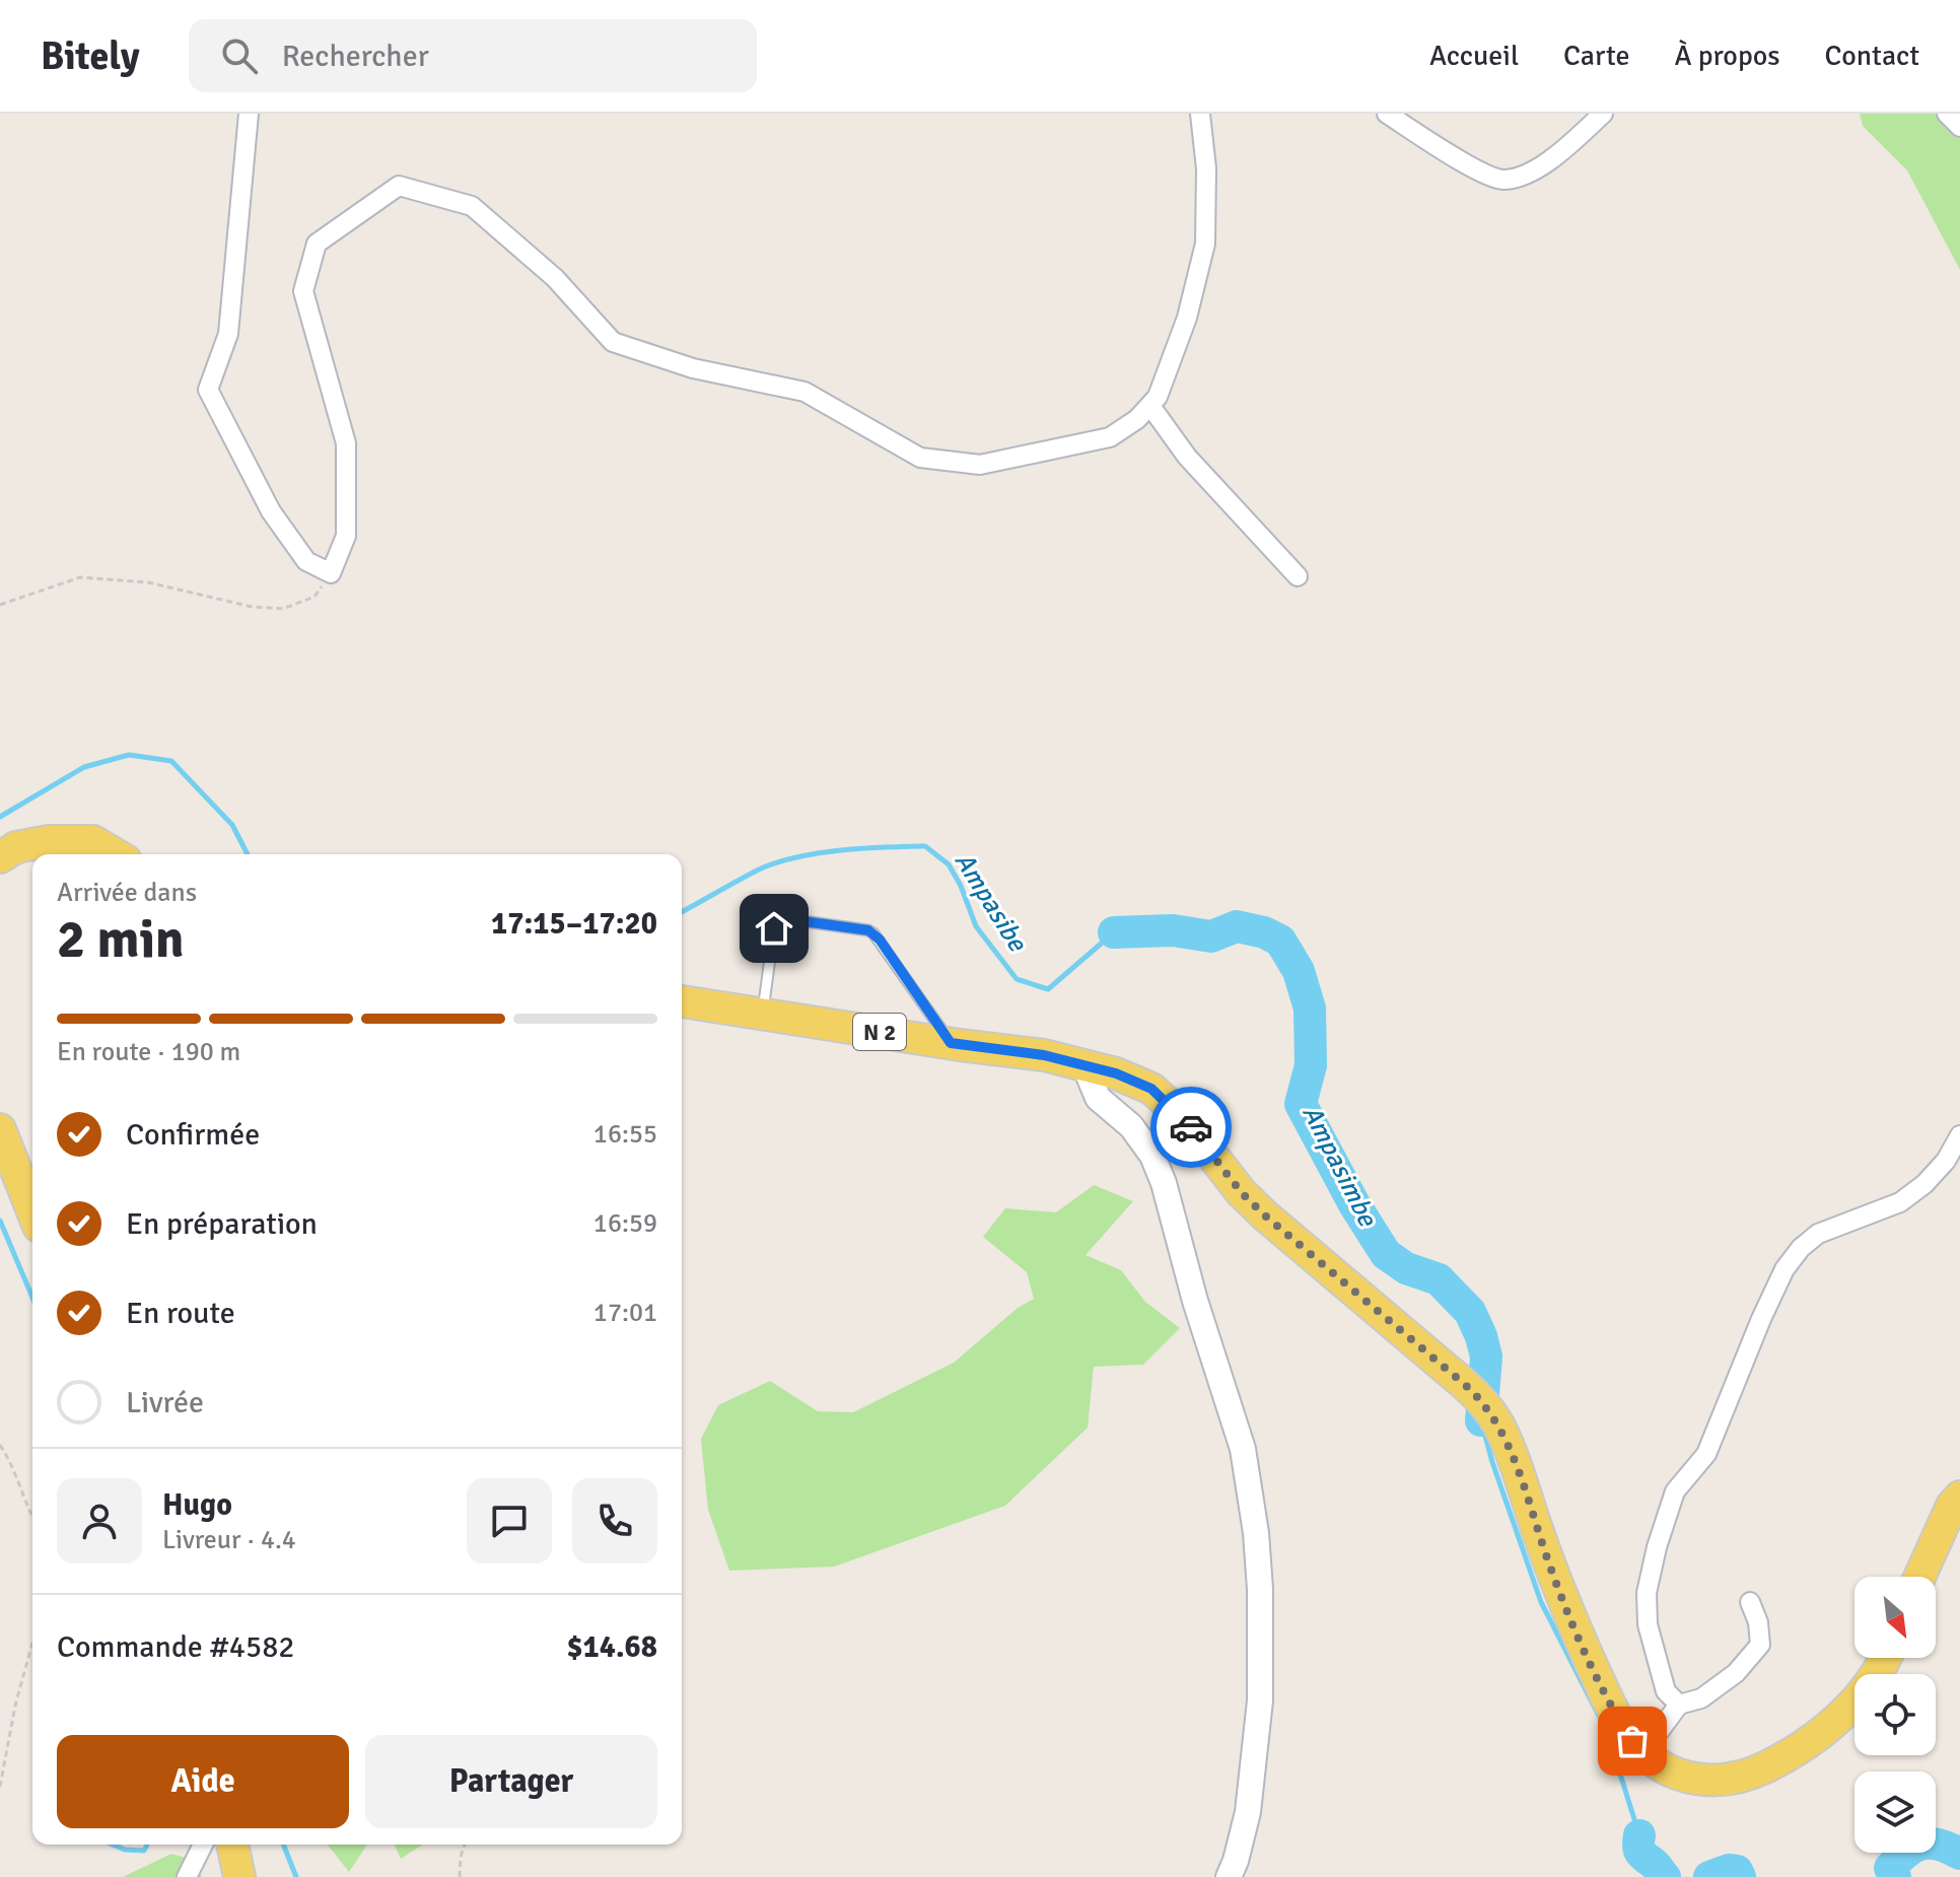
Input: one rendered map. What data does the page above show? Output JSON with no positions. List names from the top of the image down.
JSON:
{
  "streets": {
    "main road": ["N 2"]
  },
  "water": ["Ampasibe", "Ampasimbe"],
  "north": "bottom right",
  "page": {
    "header": "Bitely",
    "search": "Rechercher",
    "nav": [
      "Accueil",
      "Carte",
      "À propos",
      "Contact"
    ],
    "heading": ["2 min", "Arrivée dans", "17:15–17:20"],
    "panel": [
      "Hugo",
      "Livreur · 4.4",
      "Commande #4582",
      "$14.68"
    ],
    "bar": "En route · 190 m",
    "list": [
      ["Confirmée", "16:55"],
      ["En préparation", "16:59"],
      ["En route", "17:01"],
      "Livrée"
    ],
    "buttons": ["Aide", "Partager"]
  }
}
